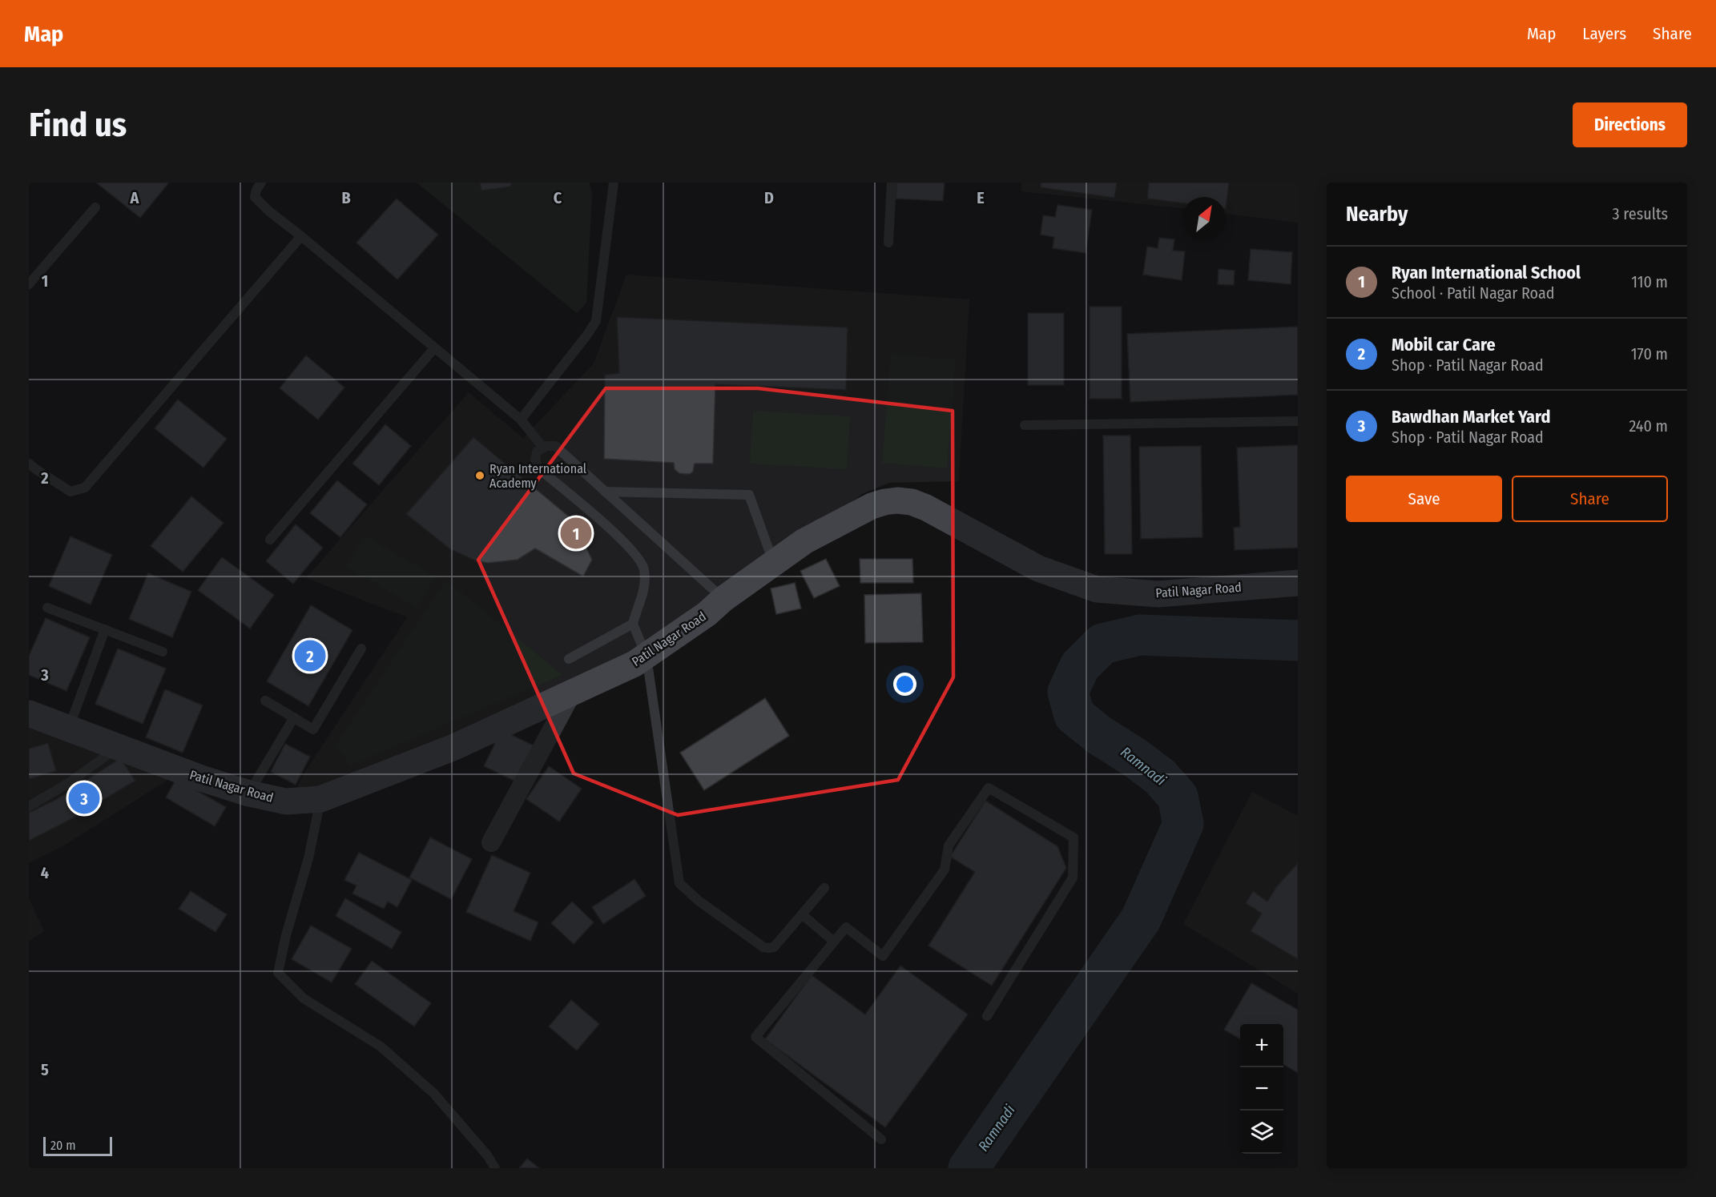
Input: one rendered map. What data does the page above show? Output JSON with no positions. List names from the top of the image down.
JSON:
{
  "streets": {
    "street": ["Patil Nagar Road"]
  },
  "water": ["Ramnadi"],
  "places": ["Ryan International Academy"],
  "scale_bar": "20 m",
  "north": "top right",
  "page": {
    "header": "Map",
    "nav": ["Map", "Layers", "Share"],
    "buttons": [
      "Directions",
      ["Save", "Share"]
    ],
    "title": "Find us",
    "heading": ["Nearby", "3 results"],
    "list": [
      {
        "mark": "1",
        "name": "Ryan International School",
        "note": "School · Patil Nagar Road",
        "value": "110 m"
      },
      {
        "mark": "2",
        "name": "Mobil car Care",
        "note": "Shop · Patil Nagar Road",
        "value": "170 m"
      },
      {
        "mark": "3",
        "name": "Bawdhan Market Yard",
        "note": "Shop · Patil Nagar Road",
        "value": "240 m"
      }
    ],
    "pins": ["1", "2", "3"],
    "map_buttons": ["+", "−"],
    "scale": "20 m"
  },
  "grid": {
    "columns": [
      "A",
      "B",
      "C",
      "D",
      "E"
    ],
    "rows": [
      "1",
      "2",
      "3",
      "4",
      "5"
    ]
  }
}
